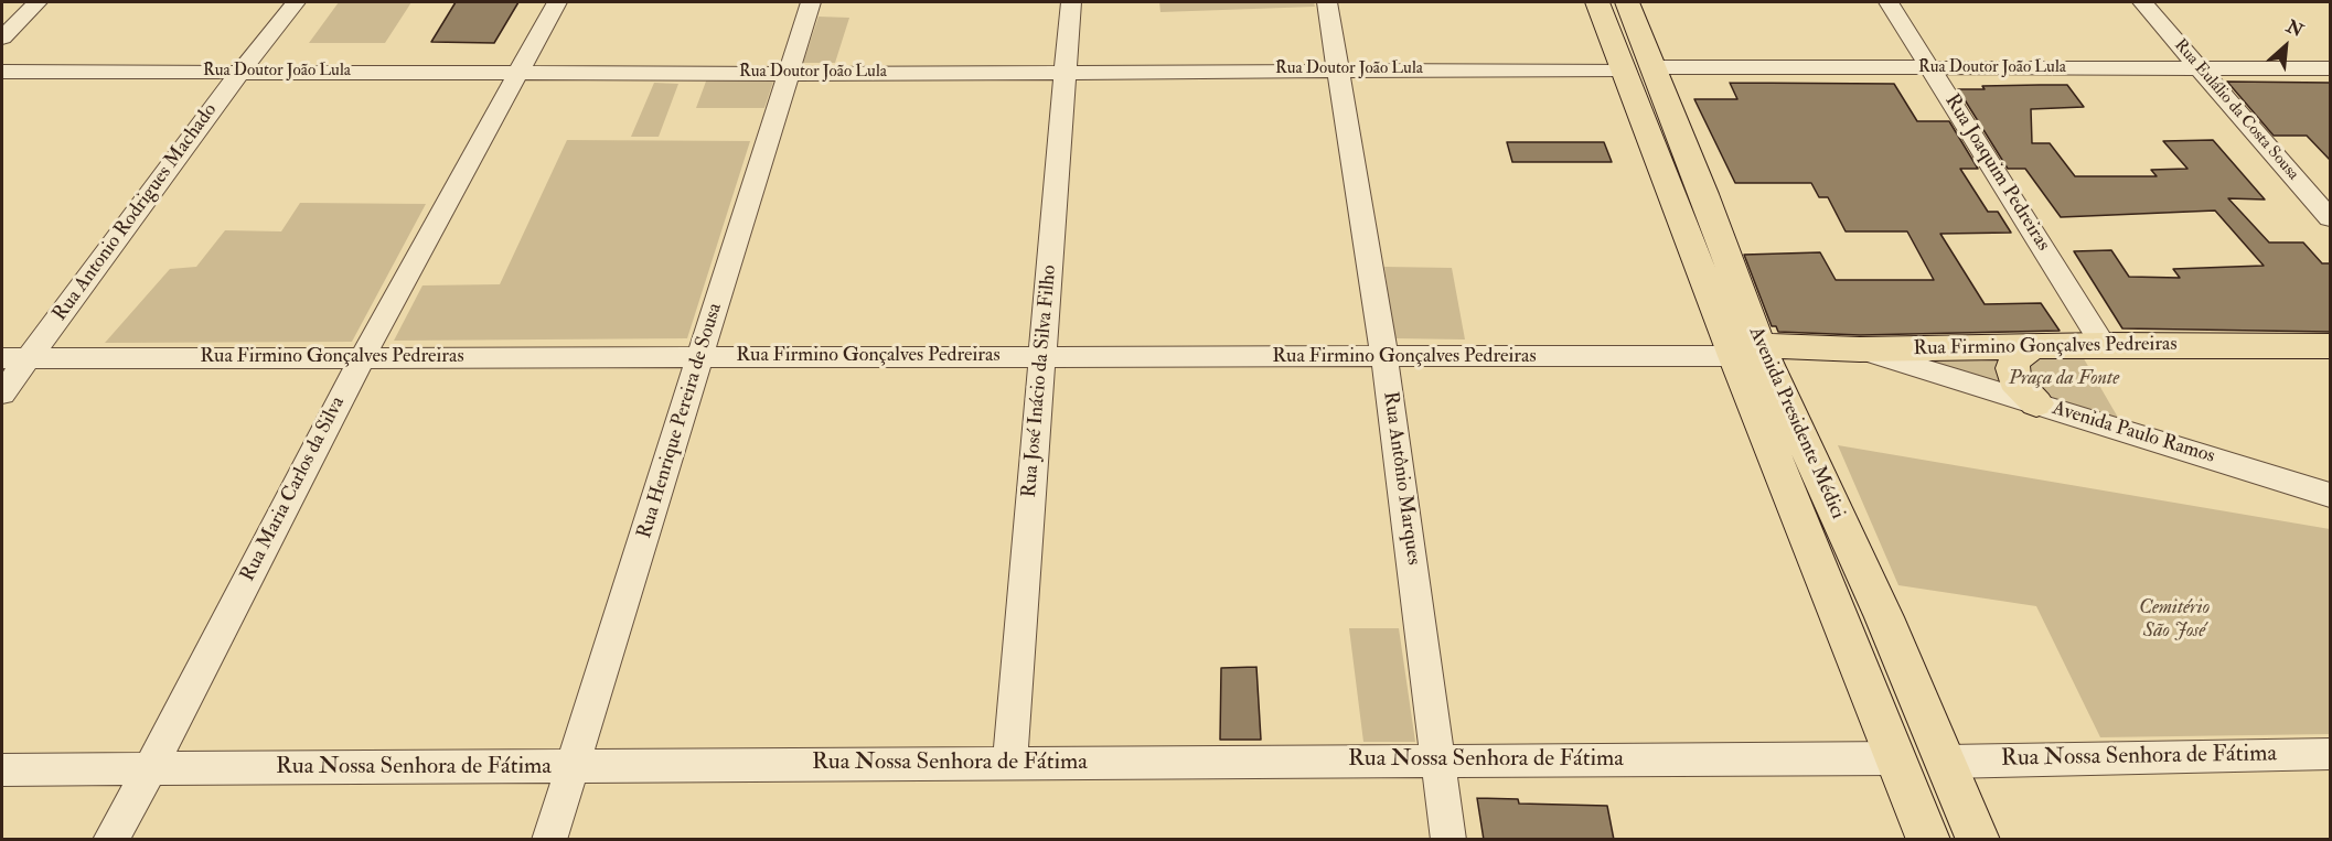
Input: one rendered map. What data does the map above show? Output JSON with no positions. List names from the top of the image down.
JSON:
{
  "streets": {
    "main road": ["Rua Firmino Gonçalves Pedreiras", "Avenida Presidente Médici"],
    "street": [
      "Rua Doutor João Lula",
      "Rua Eulálio da Costa Sousa",
      "Rua Joaquim Pedreiras",
      "Rua Antonio Rodrigues Machado",
      "Rua José Inácio da Silva Filho",
      "Rua Henrique Pereira de Sousa",
      "Avenida Paulo Ramos",
      "Rua Antônio Marques",
      "Rua Maria Carlos da Silva",
      "Rua Nossa Senhora de Fátima"
    ]
  },
  "crossings": [
    ["Rua Doutor João Lula", "Rua Eulálio da Costa Sousa"],
    ["Rua Doutor João Lula", "Rua Joaquim Pedreiras"],
    ["Rua Doutor João Lula", "Rua Antonio Rodrigues Machado"],
    ["Rua Doutor João Lula", "Rua José Inácio da Silva Filho"],
    ["Rua Doutor João Lula", "Rua Henrique Pereira de Sousa"],
    ["Rua Doutor João Lula", "Avenida Presidente Médici"],
    ["Rua Doutor João Lula", "Rua Antônio Marques"],
    ["Rua Doutor João Lula", "Rua Maria Carlos da Silva"],
    ["Rua Joaquim Pedreiras", "Rua Firmino Gonçalves Pedreiras"],
    ["Rua Antonio Rodrigues Machado", "Rua Firmino Gonçalves Pedreiras"],
    ["Rua Firmino Gonçalves Pedreiras", "Rua José Inácio da Silva Filho"],
    ["Rua Firmino Gonçalves Pedreiras", "Rua Henrique Pereira de Sousa"],
    ["Rua Firmino Gonçalves Pedreiras", "Avenida Presidente Médici"],
    ["Rua Firmino Gonçalves Pedreiras", "Avenida Paulo Ramos"],
    ["Rua Firmino Gonçalves Pedreiras", "Rua Antônio Marques"],
    ["Rua Firmino Gonçalves Pedreiras", "Rua Maria Carlos da Silva"],
    ["Rua José Inácio da Silva Filho", "Rua Nossa Senhora de Fátima"],
    ["Rua Henrique Pereira de Sousa", "Rua Nossa Senhora de Fátima"],
    ["Avenida Presidente Médici", "Rua Nossa Senhora de Fátima"],
    ["Rua Antônio Marques", "Rua Nossa Senhora de Fátima"],
    ["Rua Maria Carlos da Silva", "Rua Nossa Senhora de Fátima"]
  ],
  "parks": ["Praça da Fonte", "Cemitério São José"],
  "north": "top right"
}
